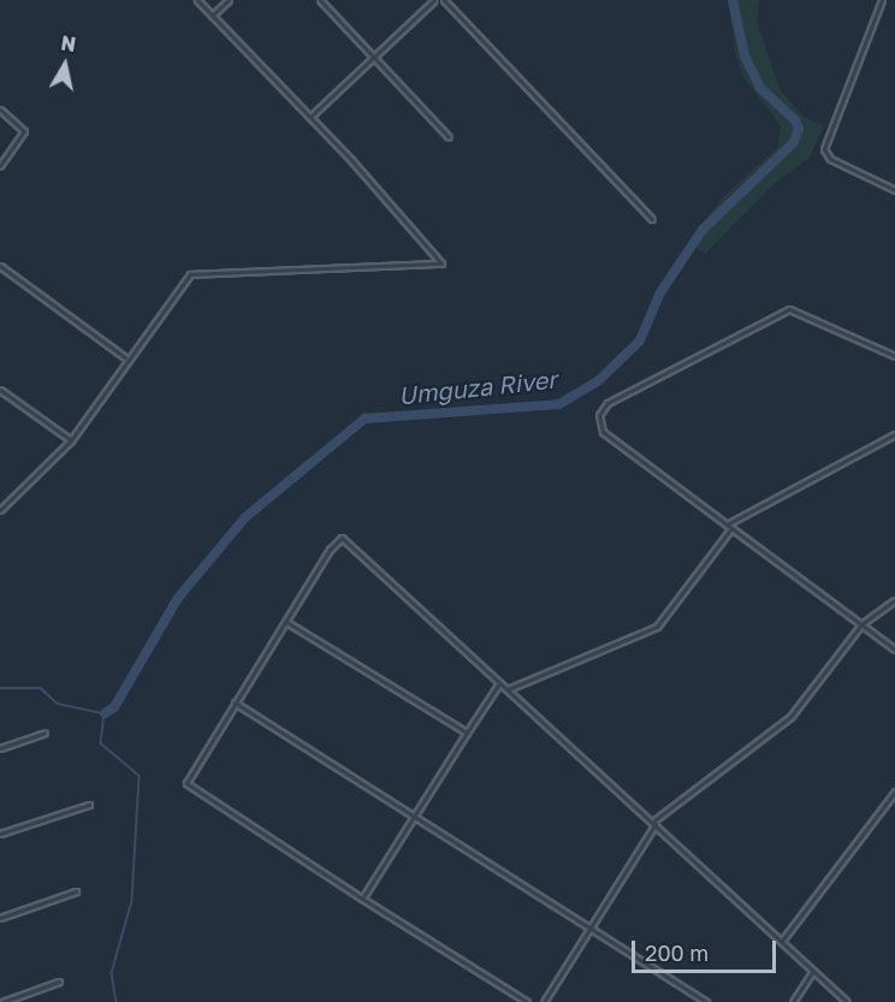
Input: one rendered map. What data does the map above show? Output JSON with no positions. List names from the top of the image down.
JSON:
{
  "water": ["Umguza River"],
  "scale_bar": "200 m",
  "north": "top"
}
